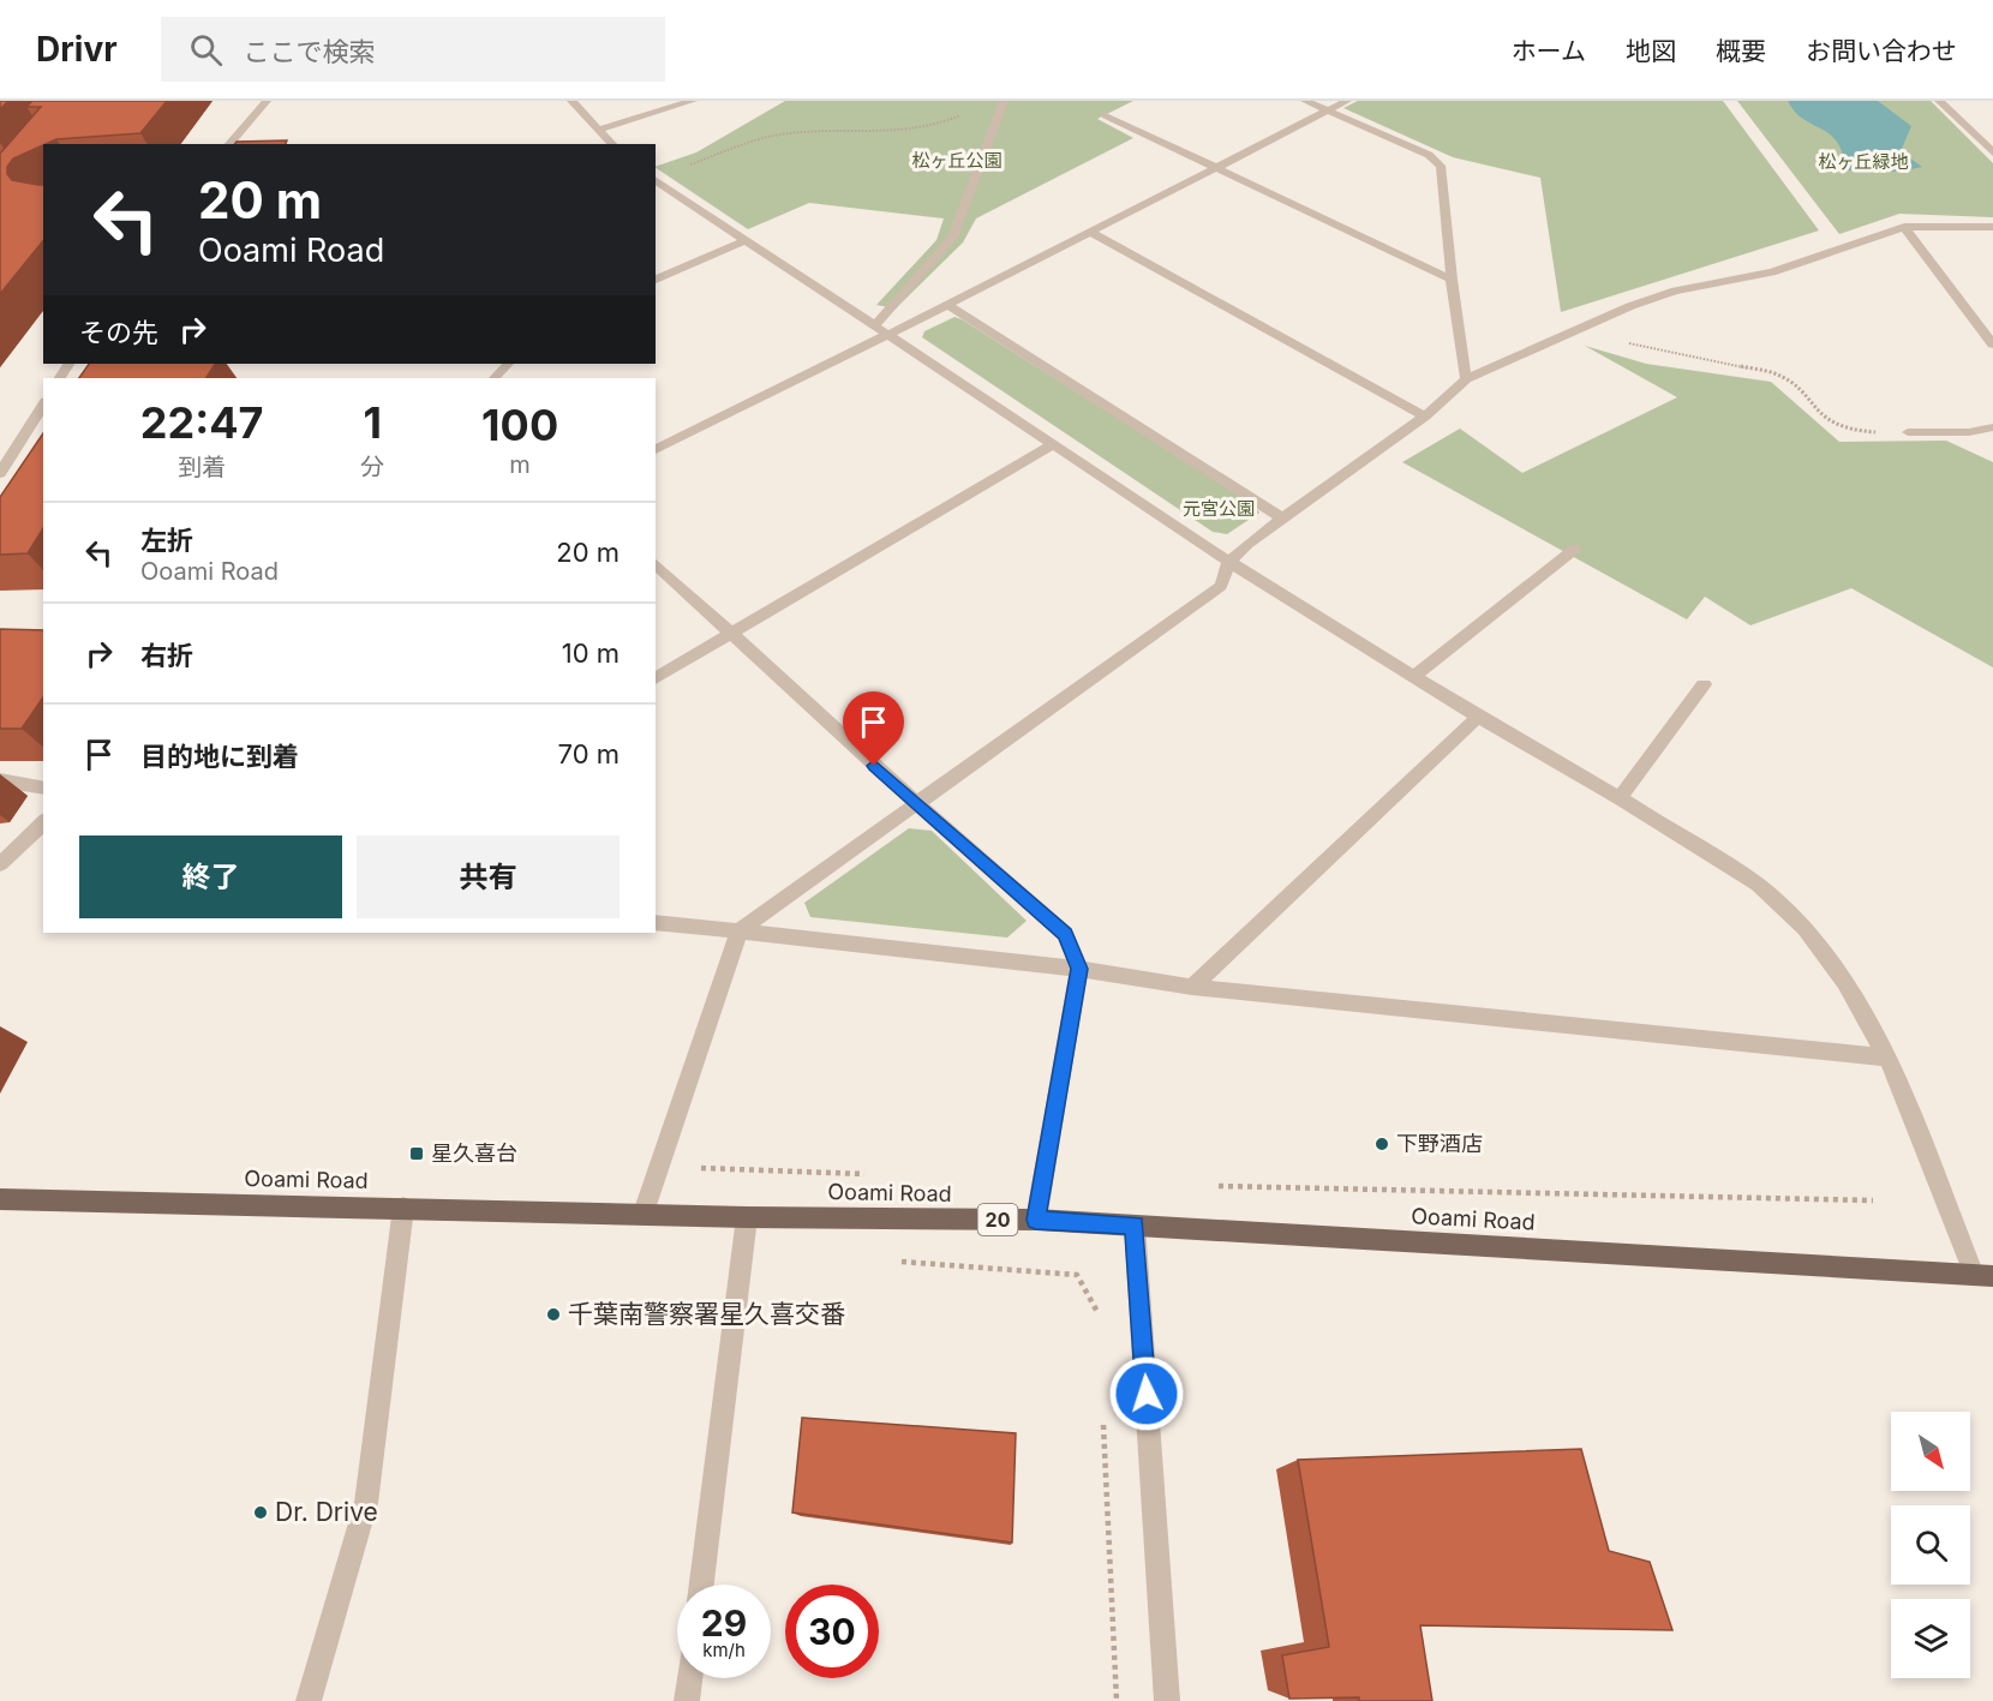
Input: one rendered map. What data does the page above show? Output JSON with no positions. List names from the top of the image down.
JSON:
{
  "streets": {
    "main road": ["Ooami Road", "20"]
  },
  "parks": ["松ヶ丘公園", "松ヶ丘緑地", "元宮公園"],
  "places": {
    "other": ["下野酒店", "千葉南警察署星久喜交番", "Dr. Drive"],
    "transit": ["星久喜台"]
  },
  "north": "bottom right",
  "page": {
    "header": "Drivr",
    "search": "ここで検索",
    "nav": [
      "ホーム",
      "地図",
      "概要",
      "お問い合わせ"
    ],
    "turn": ["20 m", "Ooami Road"],
    "then": "その先",
    "eta": [
      "22:47",
      "到着",
      "1",
      "分",
      "100",
      "m"
    ],
    "list": [
      {
        "name": "左折",
        "note": "Ooami Road",
        "value": "20 m"
      },
      {
        "name": "右折",
        "value": "10 m"
      },
      {
        "name": "目的地に到着",
        "value": "70 m"
      }
    ],
    "buttons": ["終了", "共有"],
    "speed": "29 km/h",
    "limit": "30"
  }
}
